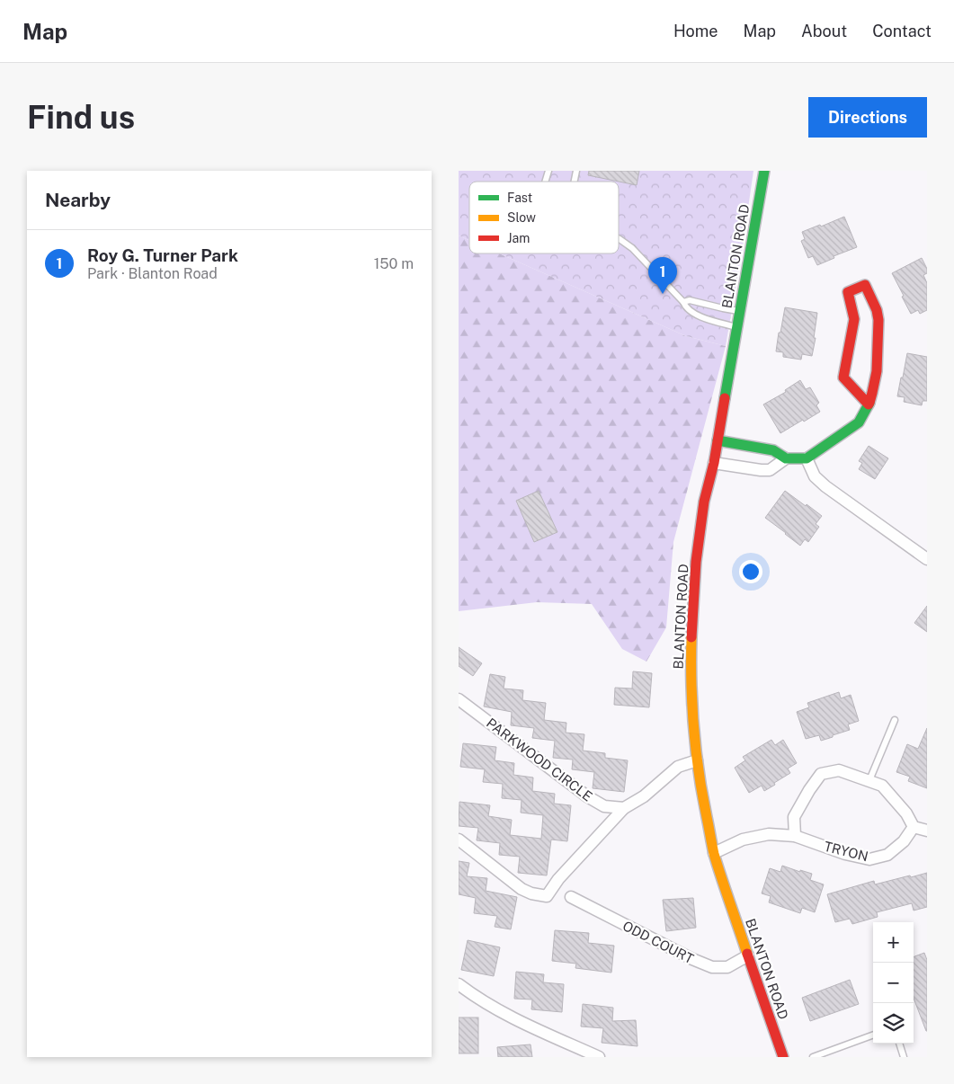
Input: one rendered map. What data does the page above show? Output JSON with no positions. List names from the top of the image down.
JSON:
{
  "streets": {
    "street": [
      "BLANTON ROAD",
      "PARKWOOD CIRCLE",
      "TRYON",
      "ODD COURT"
    ]
  },
  "crossings": [
    ["BLANTON ROAD", "TRYON"],
    ["BLANTON ROAD", "ODD COURT"]
  ],
  "legend": ["Fast", "Slow", "Jam"],
  "page": {
    "header": "Map",
    "nav": [
      "Home",
      "Map",
      "About",
      "Contact"
    ],
    "buttons": "Directions",
    "title": "Find us",
    "heading": "Nearby",
    "list": [
      {
        "mark": "1",
        "name": "Roy G. Turner Park",
        "note": "Park · Blanton Road",
        "value": "150 m"
      }
    ],
    "pins": "1",
    "map_buttons": ["+", "−"]
  }
}
